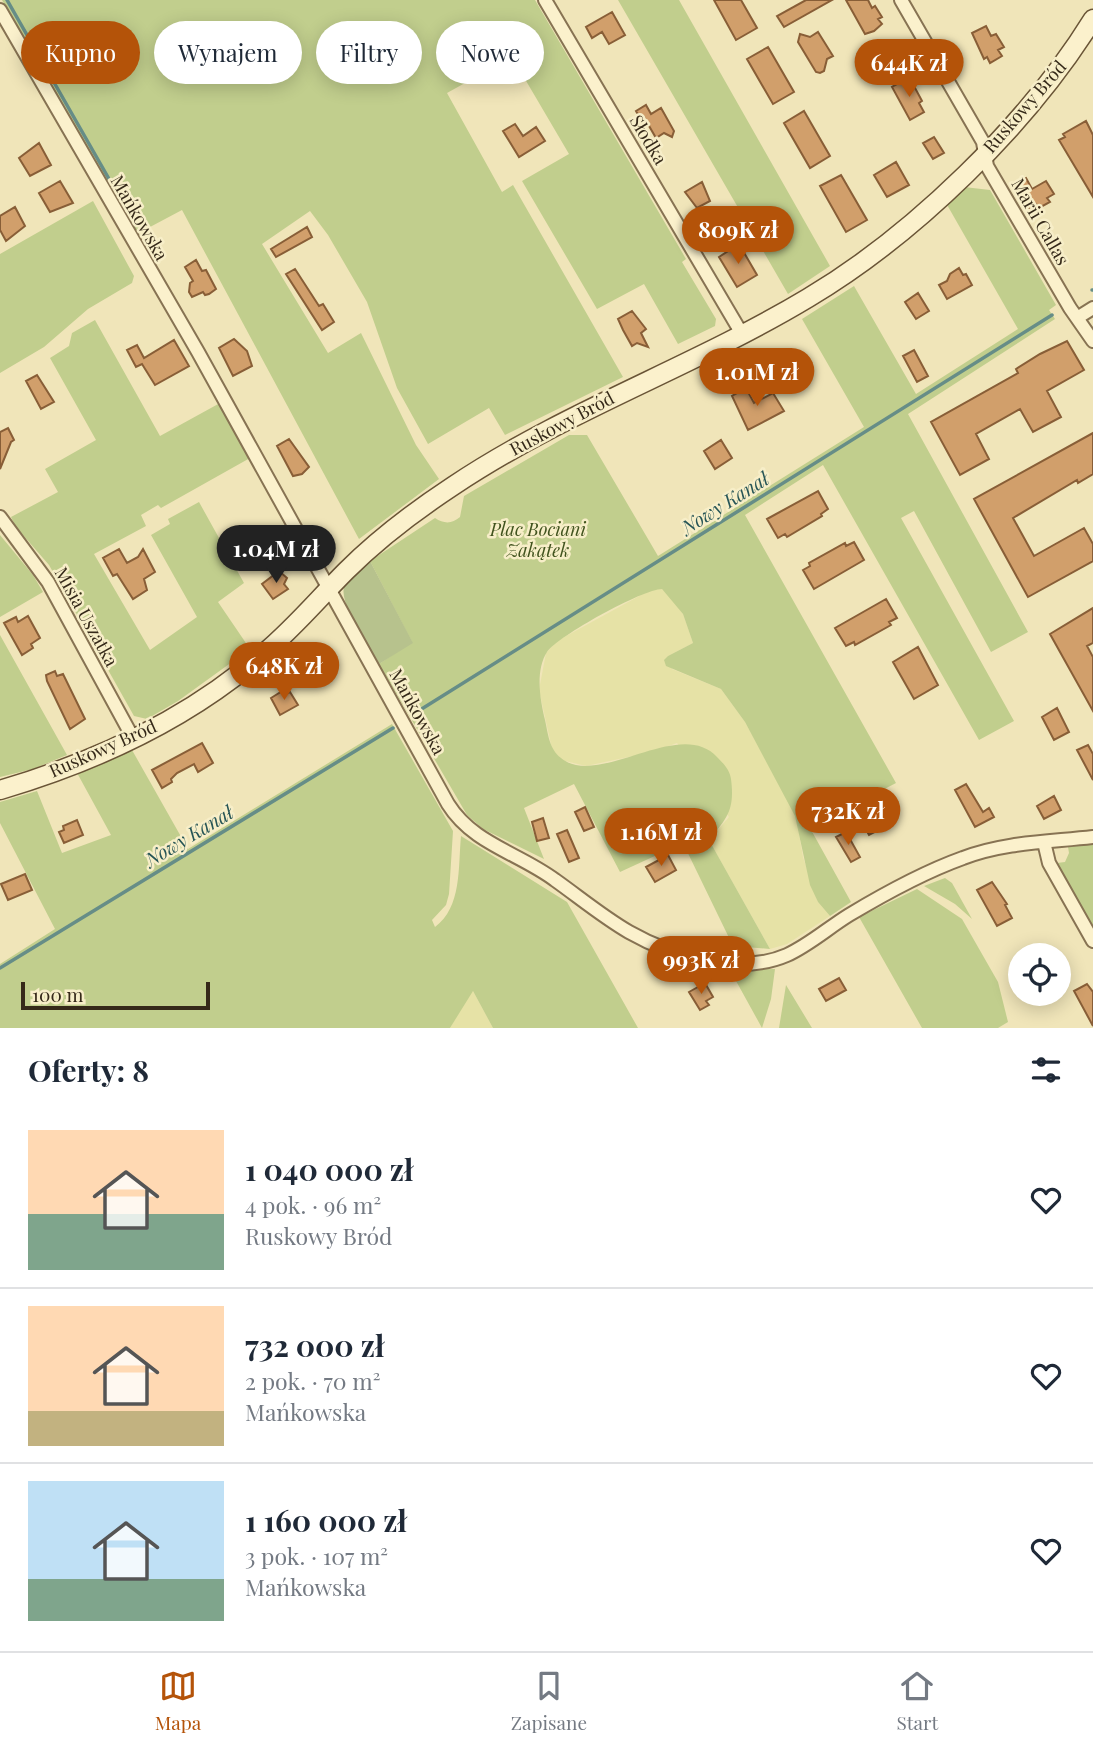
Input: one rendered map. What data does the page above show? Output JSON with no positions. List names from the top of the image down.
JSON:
{
  "streets": {
    "street": [
      "Ruskowy Bród",
      "Słodka",
      "Mańkowska",
      "Marii Callas",
      "Misia Uszatka"
    ]
  },
  "crossings": [
    ["Ruskowy Bród", "Słodka"],
    ["Ruskowy Bród", "Mańkowska"],
    ["Ruskowy Bród", "Marii Callas"],
    ["Ruskowy Bród", "Misia Uszatka"]
  ],
  "water": ["Nowy Kanał"],
  "parks": ["Plac Bociani Zakątek"],
  "scale_bar": "100 m",
  "page": {
    "chip": [
      "Kupno",
      "Wynajem",
      "Filtry",
      "Nowe"
    ],
    "price": [
      "644K zł",
      "809K zł",
      "1.01M zł",
      "1.04M zł",
      "648K zł",
      "732K zł",
      "1.16M zł",
      "993K zł"
    ],
    "scale": "100 m",
    "heading": "Oferty: 8",
    "list": [
      {
        "name": "1 040 000 zł",
        "note": "4 pok. · 96 m² · Ruskowy Bród"
      },
      {
        "name": "732 000 zł",
        "note": "2 pok. · 70 m² · Mańkowska"
      },
      {
        "name": "1 160 000 zł",
        "note": "3 pok. · 107 m² · Mańkowska"
      }
    ],
    "tabs": ["Mapa", "Zapisane", "Start"]
  }
}
